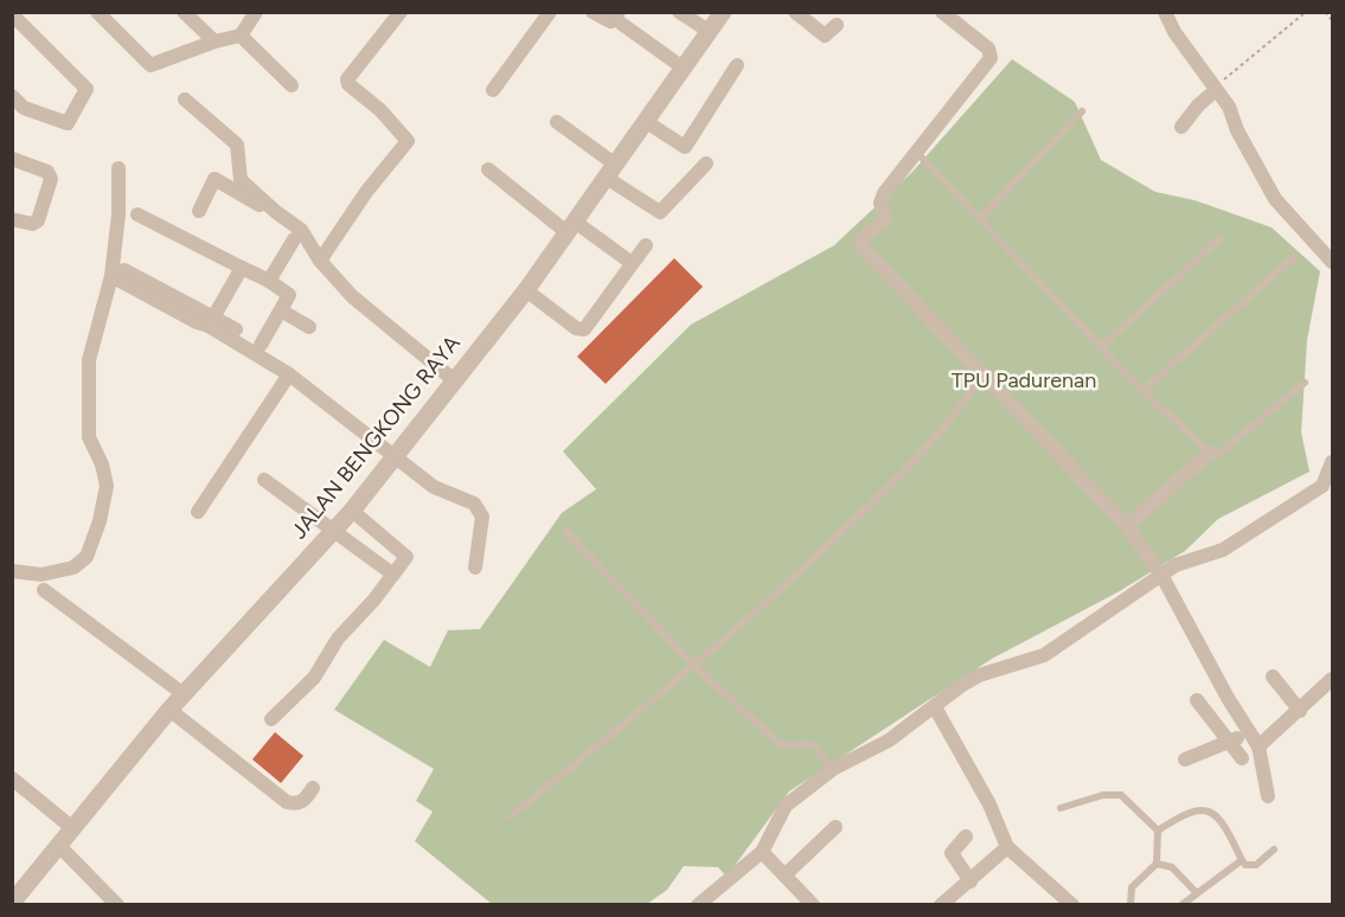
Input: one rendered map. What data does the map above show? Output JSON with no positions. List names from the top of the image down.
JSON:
{
  "streets": {
    "street": ["JALAN BENGKONG RAYA"]
  },
  "parks": ["TPU Padurenan"]
}
